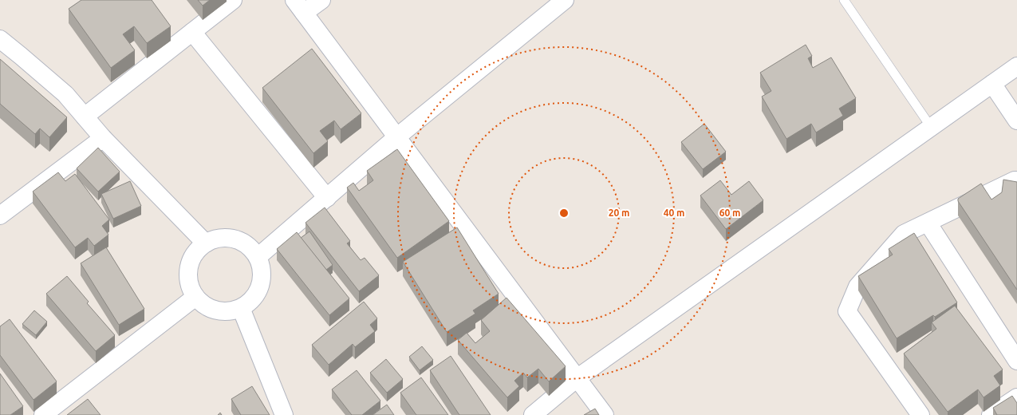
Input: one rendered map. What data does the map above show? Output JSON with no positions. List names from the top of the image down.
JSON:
{
  "rings": ["20 m", "40 m", "60 m"]
}
